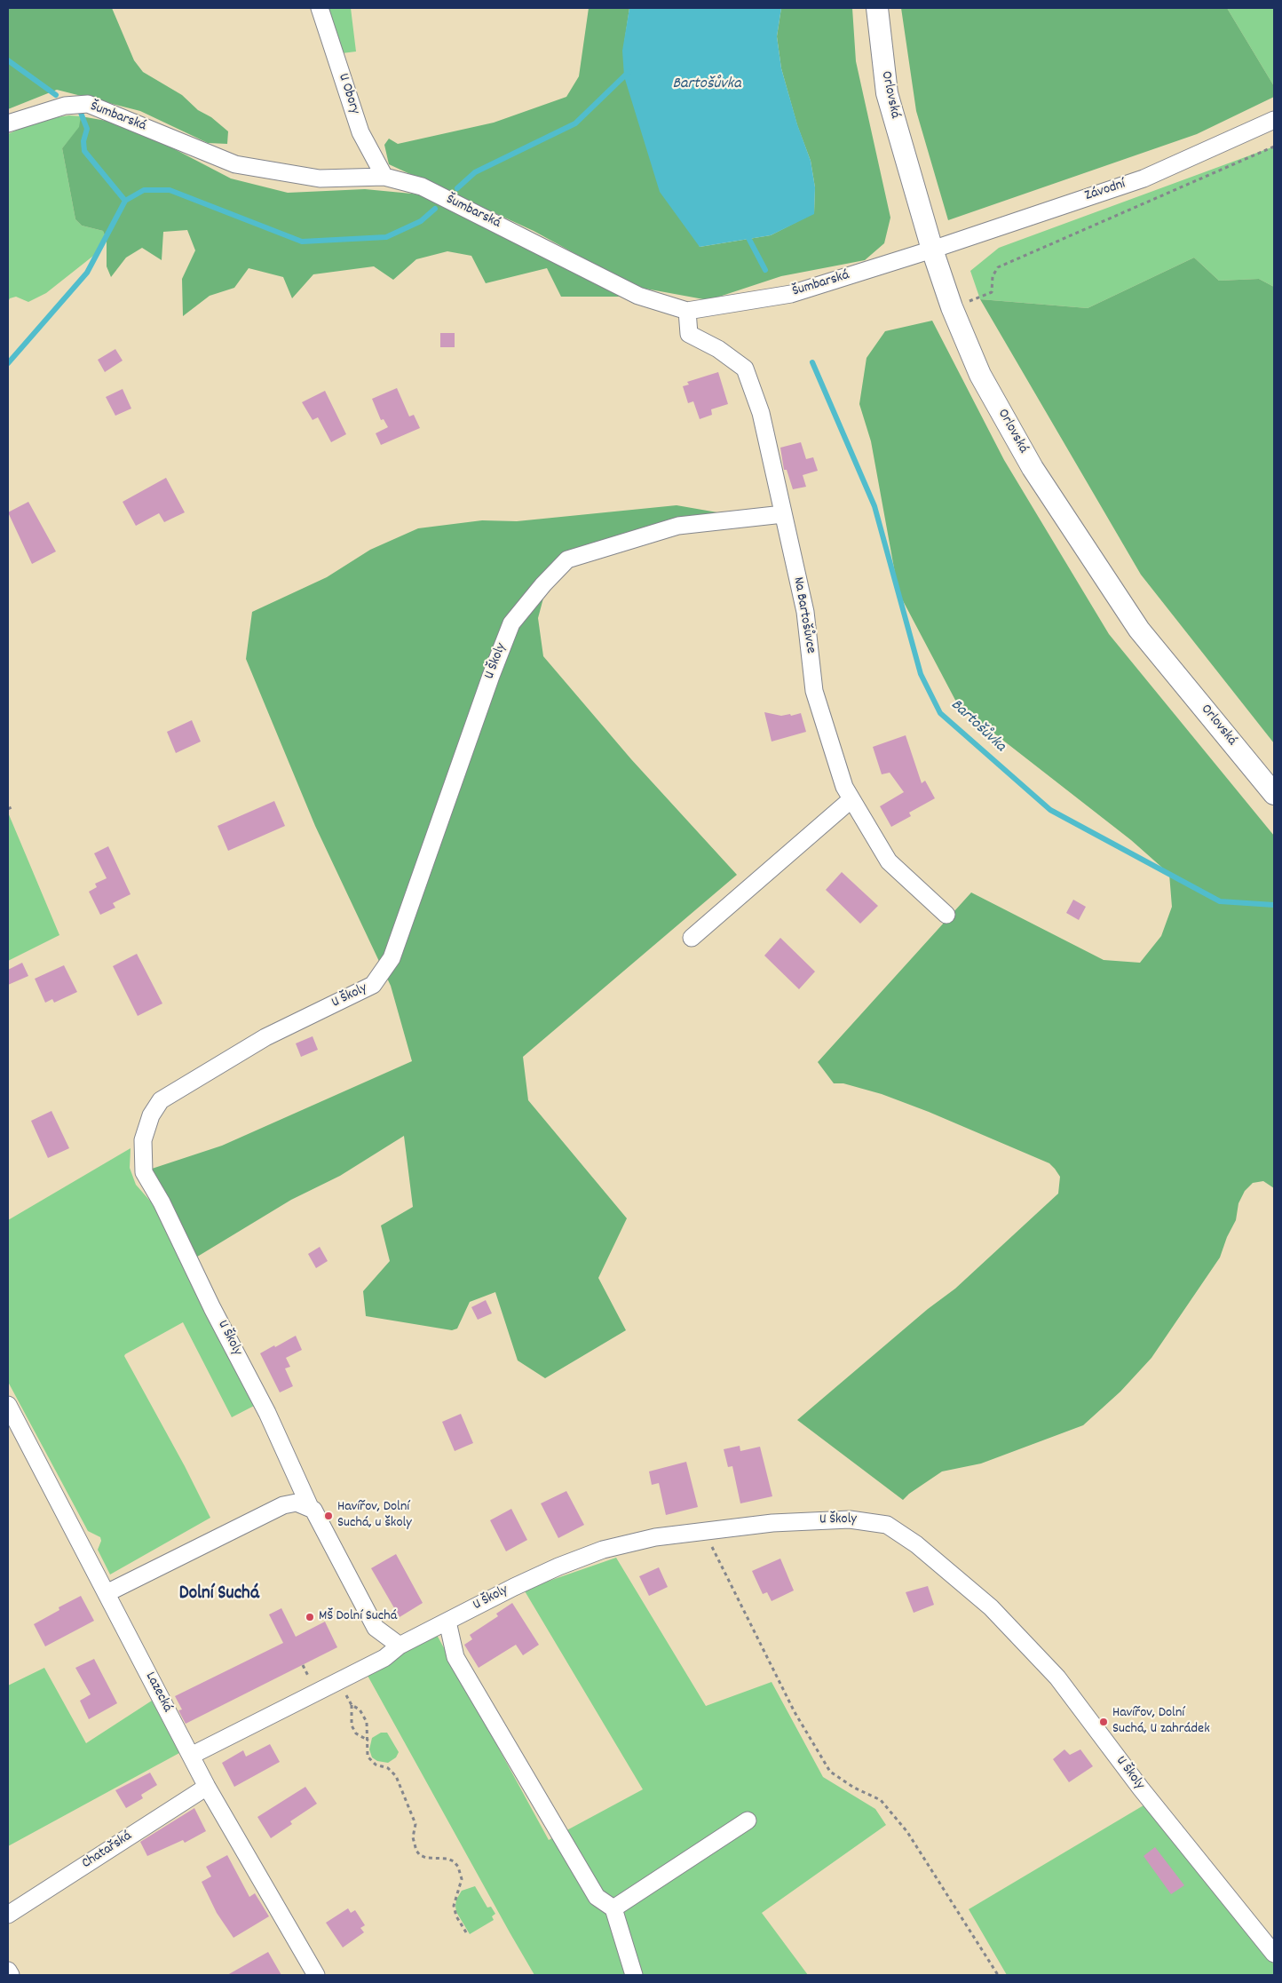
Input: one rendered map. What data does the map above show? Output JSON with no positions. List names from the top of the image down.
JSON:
{
  "streets": {
    "street": [
      "U Obory",
      "Orlovská",
      "Šumbarská",
      "Závodní",
      "Na Bartošůvce",
      "U Školy",
      "Lazecká",
      "Chatařská"
    ]
  },
  "crossings": [
    ["U Obory", "Šumbarská"],
    ["Orlovská", "Šumbarská"],
    ["Orlovská", "Závodní"],
    ["Šumbarská", "Závodní"],
    ["Šumbarská", "Na Bartošůvce"],
    ["Na Bartošůvce", "U Školy"],
    ["Lazecká", "Chatařská"]
  ],
  "districts": ["Dolní Suchá"],
  "water": ["Bartošůvka"],
  "places": ["Havířov, Dolní Suchá, u školy", "MŠ Dolní Suchá", "Havířov, Dolní Suchá, U zahrádek"]
}
